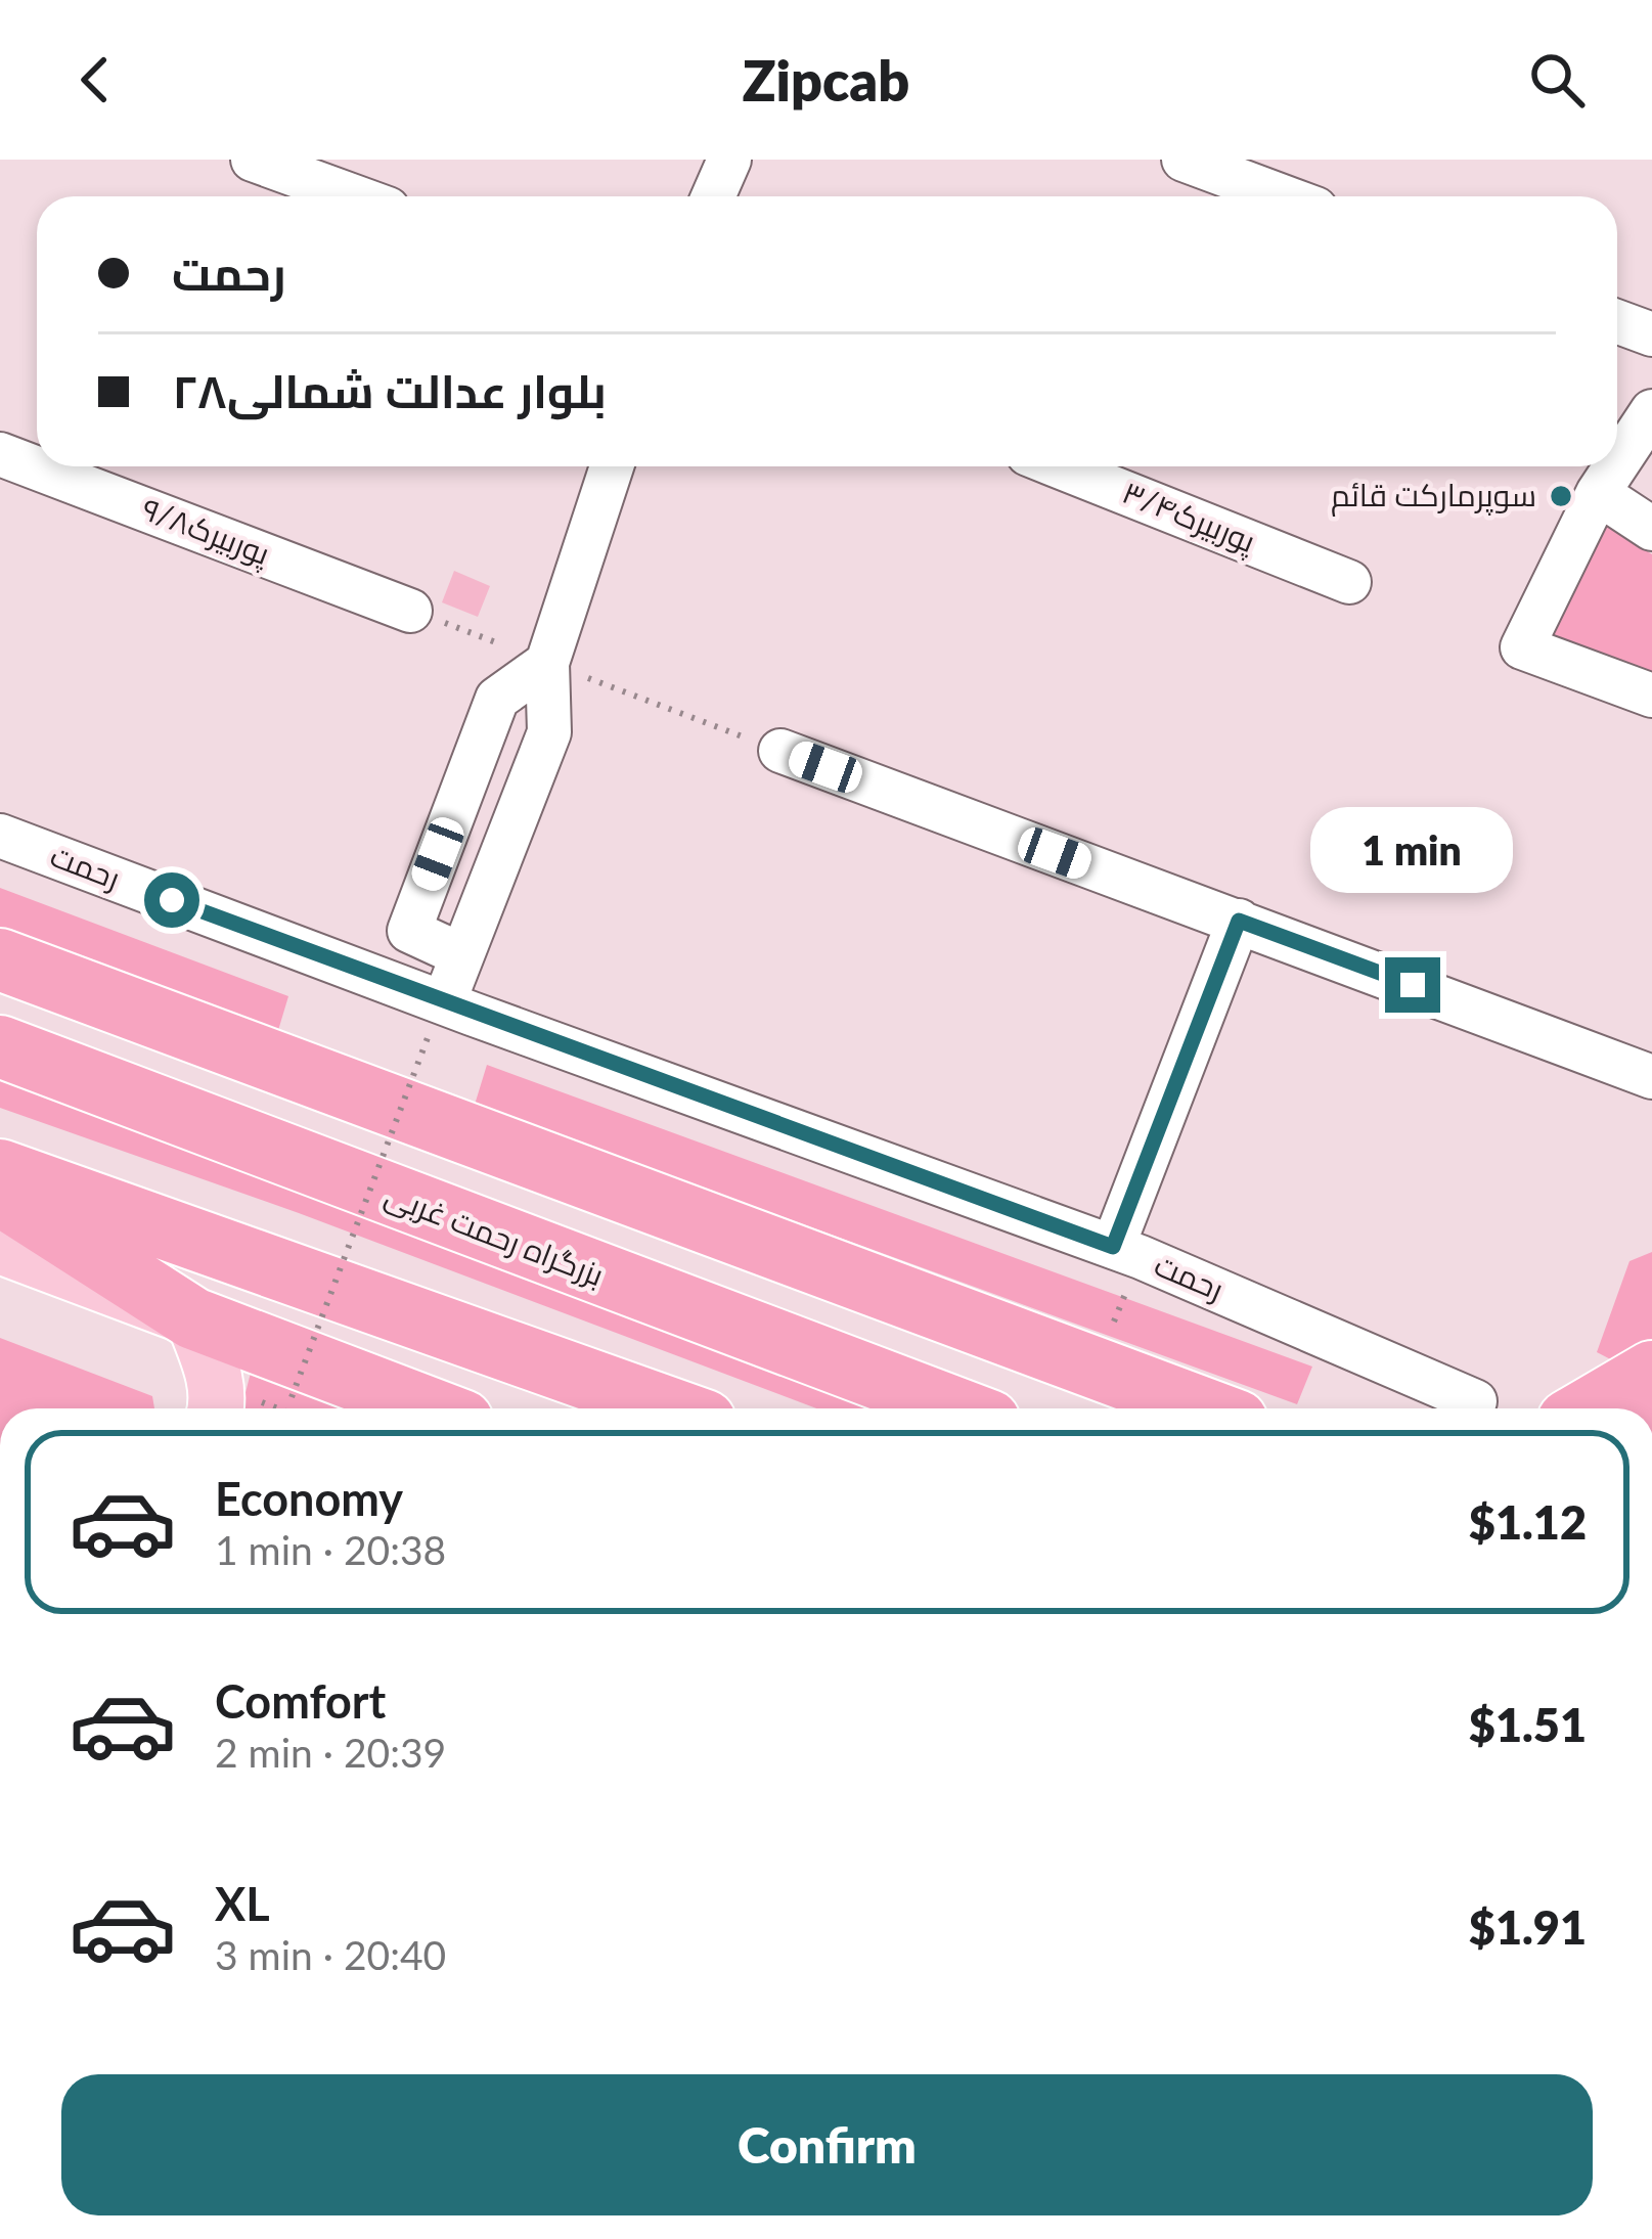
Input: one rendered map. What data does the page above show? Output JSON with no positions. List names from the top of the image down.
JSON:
{
  "streets": {
    "highway": ["بزرگراه رحمت غربی"],
    "street": ["پوربیرک۳/۴", "پوربیرک۹/۸", "رحمت"]
  },
  "places": ["سوپرمارکت قائم"],
  "page": {
    "header": "Zipcab",
    "banner": ["رحمت", "بلوار عدالت شمالی۲۸"],
    "bubble": "1 min",
    "list": [
      {
        "name": "Economy",
        "note": "1 min · 20:38",
        "value": "$1.12"
      },
      {
        "name": "Comfort",
        "note": "2 min · 20:39",
        "value": "$1.51"
      },
      {
        "name": "XL",
        "note": "3 min · 20:40",
        "value": "$1.91"
      }
    ],
    "buttons": "Confirm"
  }
}
